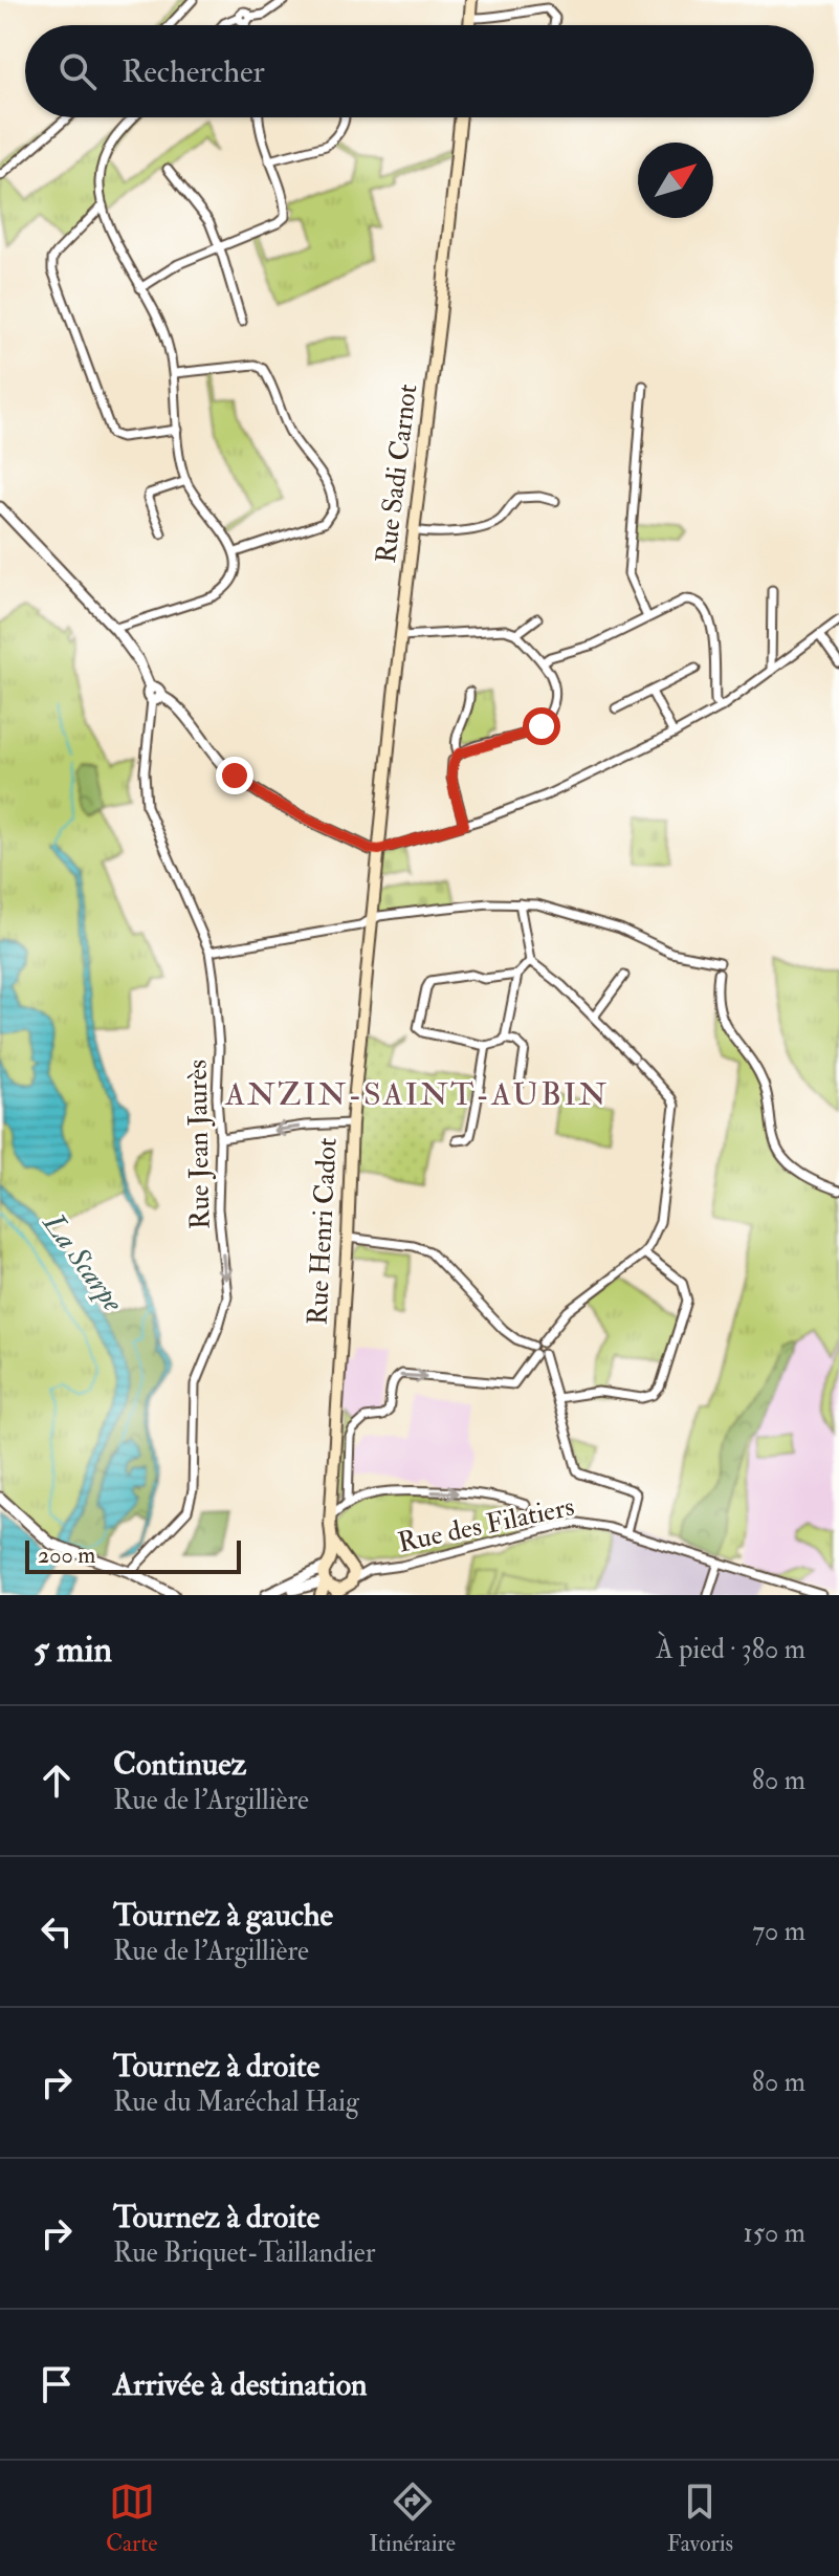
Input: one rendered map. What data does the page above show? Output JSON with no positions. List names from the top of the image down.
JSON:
{
  "streets": {
    "main road": ["Rue Sadi Carnot", "Rue Henri Cadot"],
    "street": ["Rue Jean Jaurès", "Rue des Filatiers"]
  },
  "crossings": [
    ["Rue Sadi Carnot", "Rue Henri Cadot"],
    ["Rue Henri Cadot", "Rue des Filatiers"]
  ],
  "one_way": ["Rue Jean Jaurès"],
  "districts": ["ANZIN-SAINT-AUBIN"],
  "water": ["La Scarpe"],
  "scale_bar": "200 m",
  "north": "top right",
  "page": {
    "search": "Rechercher",
    "scale": "200 m",
    "heading": ["5 min", "À pied · 380 m"],
    "list": [
      ["Continuez", "Rue de l'Argillière", "80 m"],
      ["Tournez à gauche", "Rue de l'Argillière", "70 m"],
      ["Tournez à droite", "Rue du Maréchal Haig", "80 m"],
      ["Tournez à droite", "Rue Briquet-Taillandier", "150 m"],
      "Arrivée à destination"
    ],
    "nav": ["Carte", "Itinéraire", "Favoris"]
  }
}
